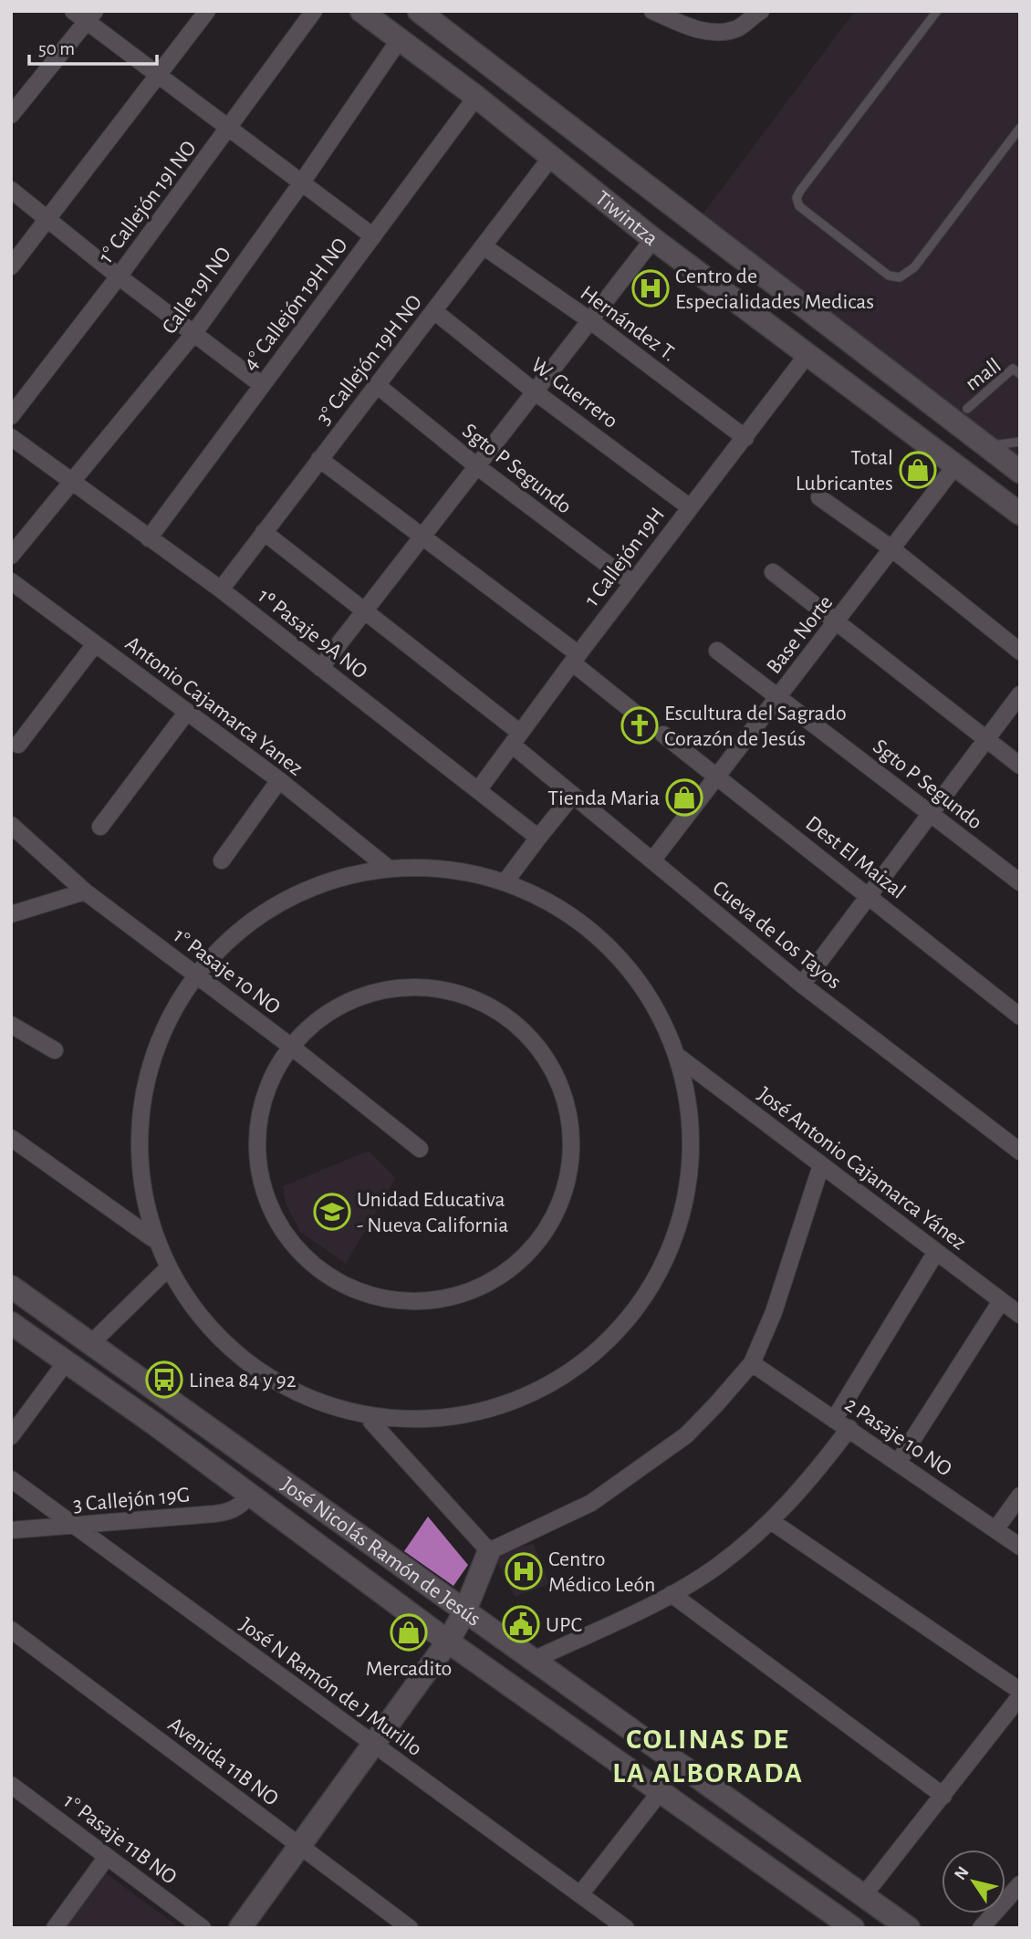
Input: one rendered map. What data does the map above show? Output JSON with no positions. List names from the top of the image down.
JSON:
{
  "streets": {
    "street": [
      "1° Callejón 19I NO",
      "Tiwintza",
      "Calle 19I NO",
      "4° Callejón 19H NO",
      "Hernández T.",
      "3° Callejón 19H NO",
      "W. Guerrero",
      "Sgto P Segundo",
      "1 Callejón 19H",
      "1º Pasaje 9A NO",
      "Base Norte",
      "Antonio Cajamarca Yanez",
      "Dest El Maizal",
      "Cueva de Los Tayos",
      "1° Pasaje 10 NO",
      "José Antonio Cajamarca Yánez",
      "2 Pasaje 10 NO",
      "3 Callejón 19G",
      "José Nicolás Ramón de Jesús",
      "José N Ramón de J Murillo",
      "Avenida 11B NO",
      "1° Pasaje 11B NO"
    ],
    "lane": ["mall"]
  },
  "crossings": [
    ["Tiwintza", "Calle 19I NO"],
    ["Tiwintza", "4° Callejón 19H NO"],
    ["Tiwintza", "3° Callejón 19H NO"],
    ["Tiwintza", "1 Callejón 19H"],
    ["Tiwintza", "Base Norte"],
    ["Calle 19I NO", "1º Pasaje 9A NO"],
    ["4° Callejón 19H NO", "1º Pasaje 9A NO"],
    ["Hernández T.", "3° Callejón 19H NO"],
    ["Hernández T.", "1 Callejón 19H"],
    ["3° Callejón 19H NO", "W. Guerrero"],
    ["3° Callejón 19H NO", "Sgto P Segundo"],
    ["3° Callejón 19H NO", "1º Pasaje 9A NO"],
    ["3° Callejón 19H NO", "Cueva de Los Tayos"],
    ["W. Guerrero", "1 Callejón 19H"],
    ["Sgto P Segundo", "1 Callejón 19H"],
    ["Sgto P Segundo", "Base Norte"],
    ["1 Callejón 19H", "1º Pasaje 9A NO"],
    ["1 Callejón 19H", "Cueva de Los Tayos"],
    ["Base Norte", "Dest El Maizal"],
    ["Base Norte", "Cueva de Los Tayos"],
    ["3 Callejón 19G", "José Nicolás Ramón de Jesús"],
    ["3 Callejón 19G", "José N Ramón de J Murillo"]
  ],
  "districts": ["COLINAS DE LA ALBORADA"],
  "places": {
    "hospital": ["Centro de Especialidades Medicas", "Centro Médico León"],
    "shop": ["Total Lubricantes", "Tienda Maria", "Mercadito"],
    "church": ["Escultura del Sagrado Corazón de Jesús"],
    "school or university": ["Unidad Educativa - Nueva California"],
    "bus stop": ["Linea 84 y 92"],
    "public building": ["UPC"]
  },
  "scale_bar": "50 m",
  "north": "top left"
}
